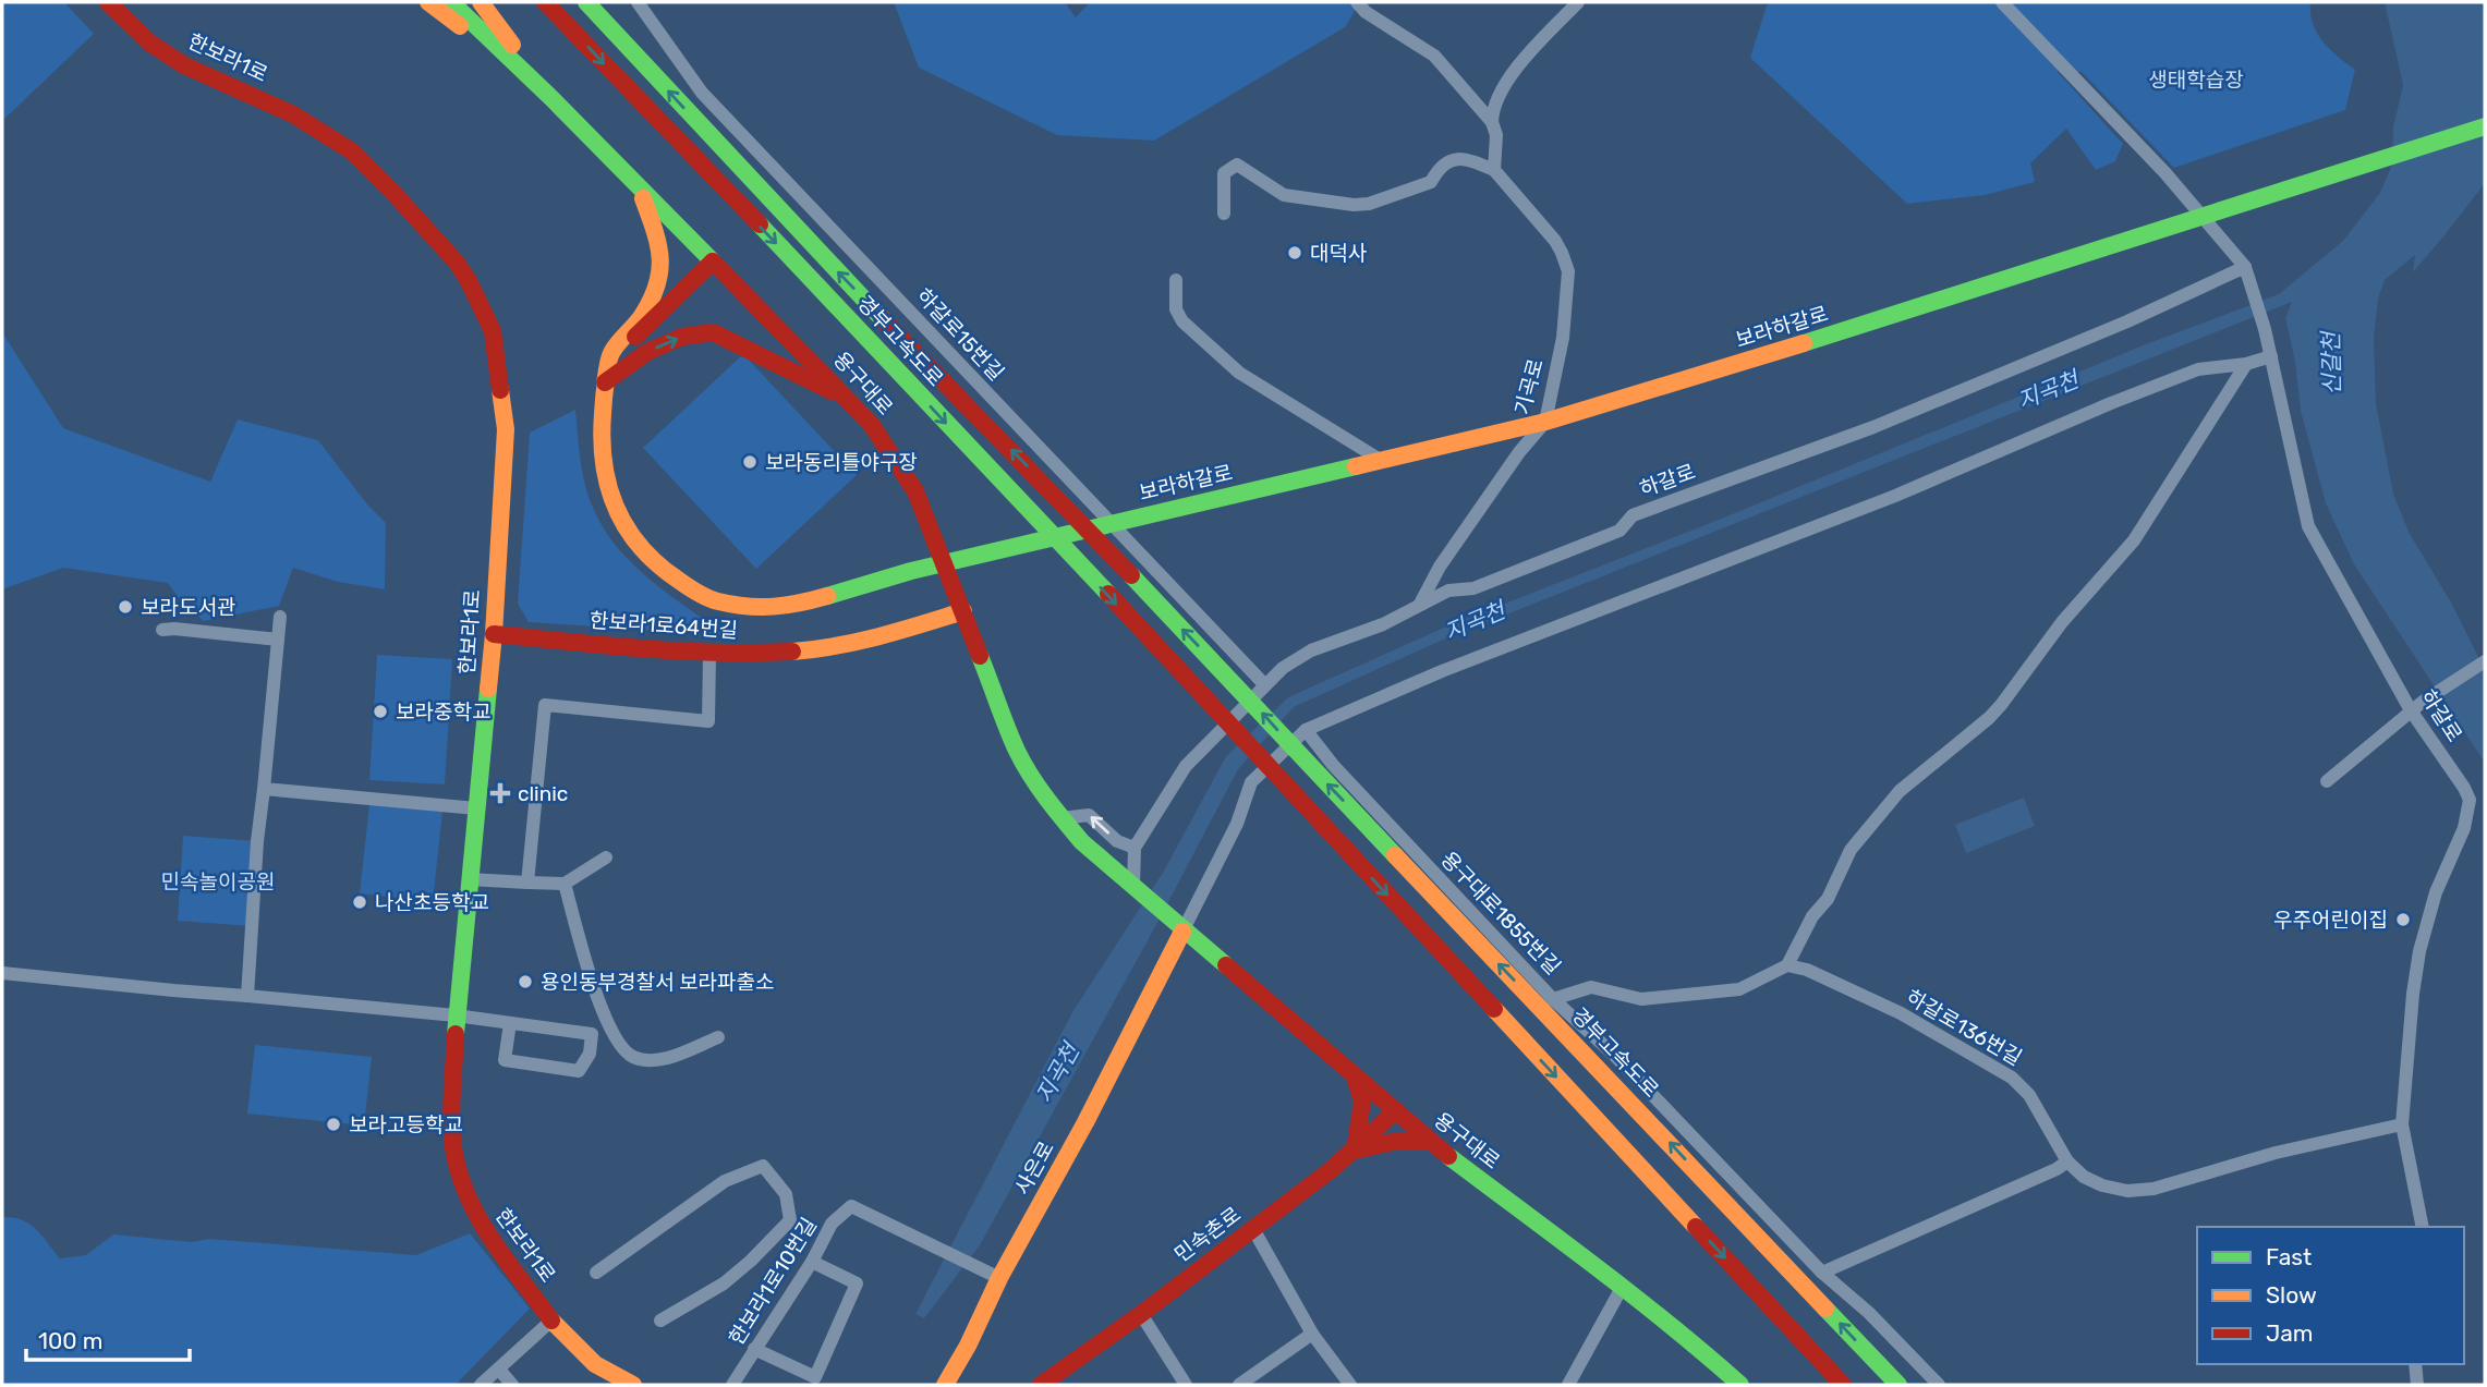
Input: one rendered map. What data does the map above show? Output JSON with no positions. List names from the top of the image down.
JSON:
{
  "streets": {
    "main road": [
      "한보라1로",
      "보라하갈로",
      "경부고속도로",
      "용구대로",
      "한보라1로64번길",
      "사은로",
      "민속촌로"
    ],
    "street": [
      "하갈로15번길",
      "기곡로",
      "하갈로",
      "용구대로1855번길",
      "하갈로136번길",
      "한보라1로10번길"
    ]
  },
  "crossings": [
    ["한보라1로", "한보라1로64번길"],
    ["보라하갈로", "용구대로"],
    ["보라하갈로", "기곡로"],
    ["하갈로15번길", "하갈로"],
    ["용구대로", "한보라1로64번길"],
    ["용구대로", "사은로"],
    ["용구대로", "민속촌로"],
    ["기곡로", "하갈로"],
    ["하갈로", "하갈로136번길"],
    ["사은로", "한보라1로10번길"]
  ],
  "water": ["신갈천", "지곡천"],
  "parks": ["생태학습장", "민속놀이공원"],
  "places": {
    "other": [
      "대덕사",
      "보라동리틀야구장",
      "보라도서관",
      "보라중학교",
      "나산초등학교",
      "우주어린이집",
      "용인동부경찰서 보라파출소",
      "보라고등학교"
    ],
    "health": ["clinic"]
  },
  "legend": ["Fast", "Slow", "Jam"],
  "scale_bar": "100 m"
}
